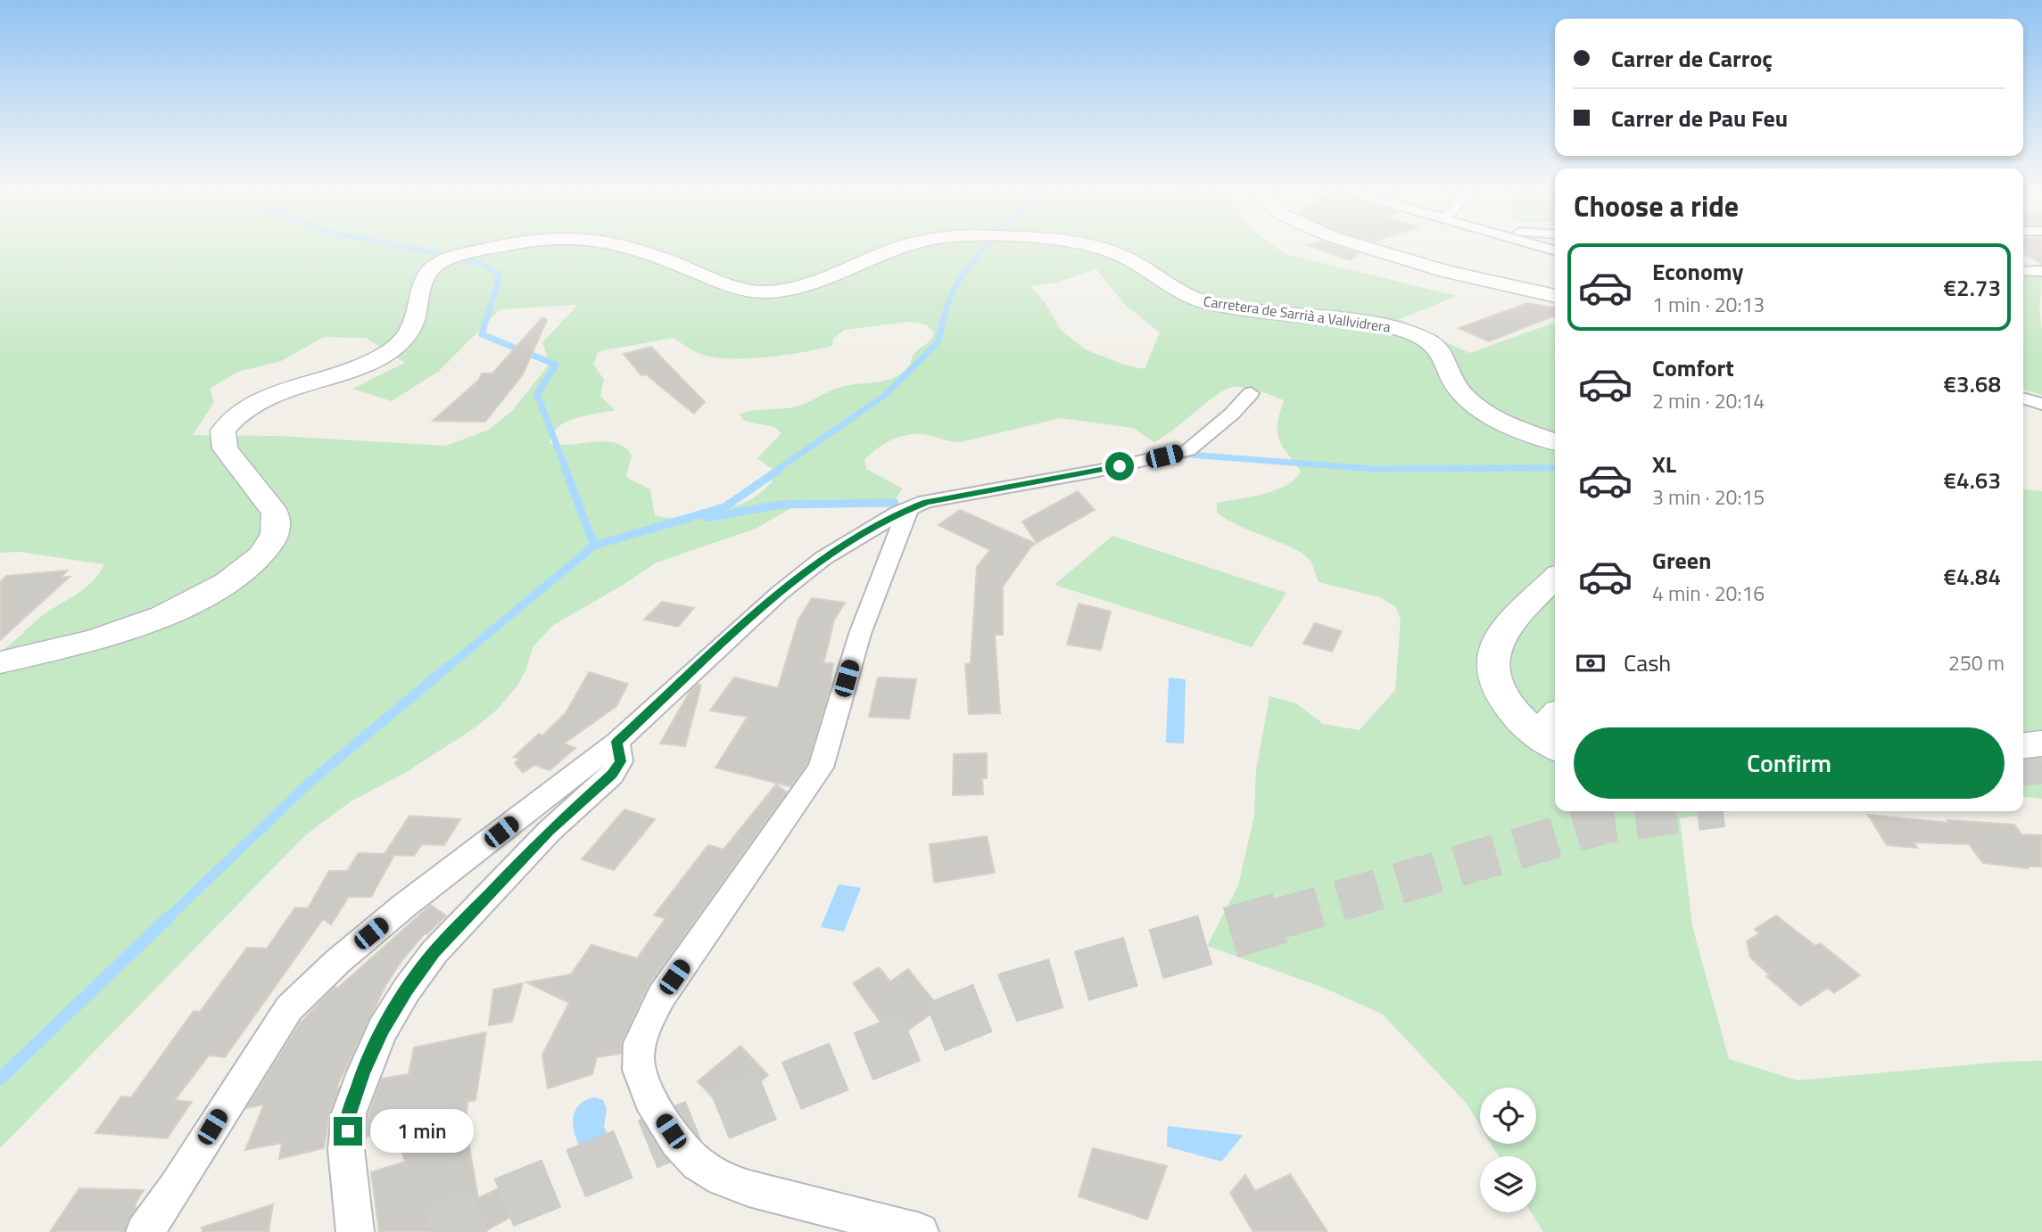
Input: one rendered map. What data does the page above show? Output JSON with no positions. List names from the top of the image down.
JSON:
{
  "streets": {
    "main road": ["Carretera de Sarrià a Vallvidrera"]
  },
  "page": {
    "banner": ["Carrer de Carroç", "Carrer de Pau Feu"],
    "heading": "Choose a ride",
    "list": [
      {
        "name": "Economy",
        "note": "1 min · 20:13",
        "value": "€2.73"
      },
      {
        "name": "Comfort",
        "note": "2 min · 20:14",
        "value": "€3.68"
      },
      {
        "name": "XL",
        "note": "3 min · 20:15",
        "value": "€4.63"
      },
      {
        "name": "Green",
        "note": "4 min · 20:16",
        "value": "€4.84"
      }
    ],
    "pay": ["Cash", "250 m"],
    "buttons": "Confirm",
    "bubble": "1 min"
  }
}
